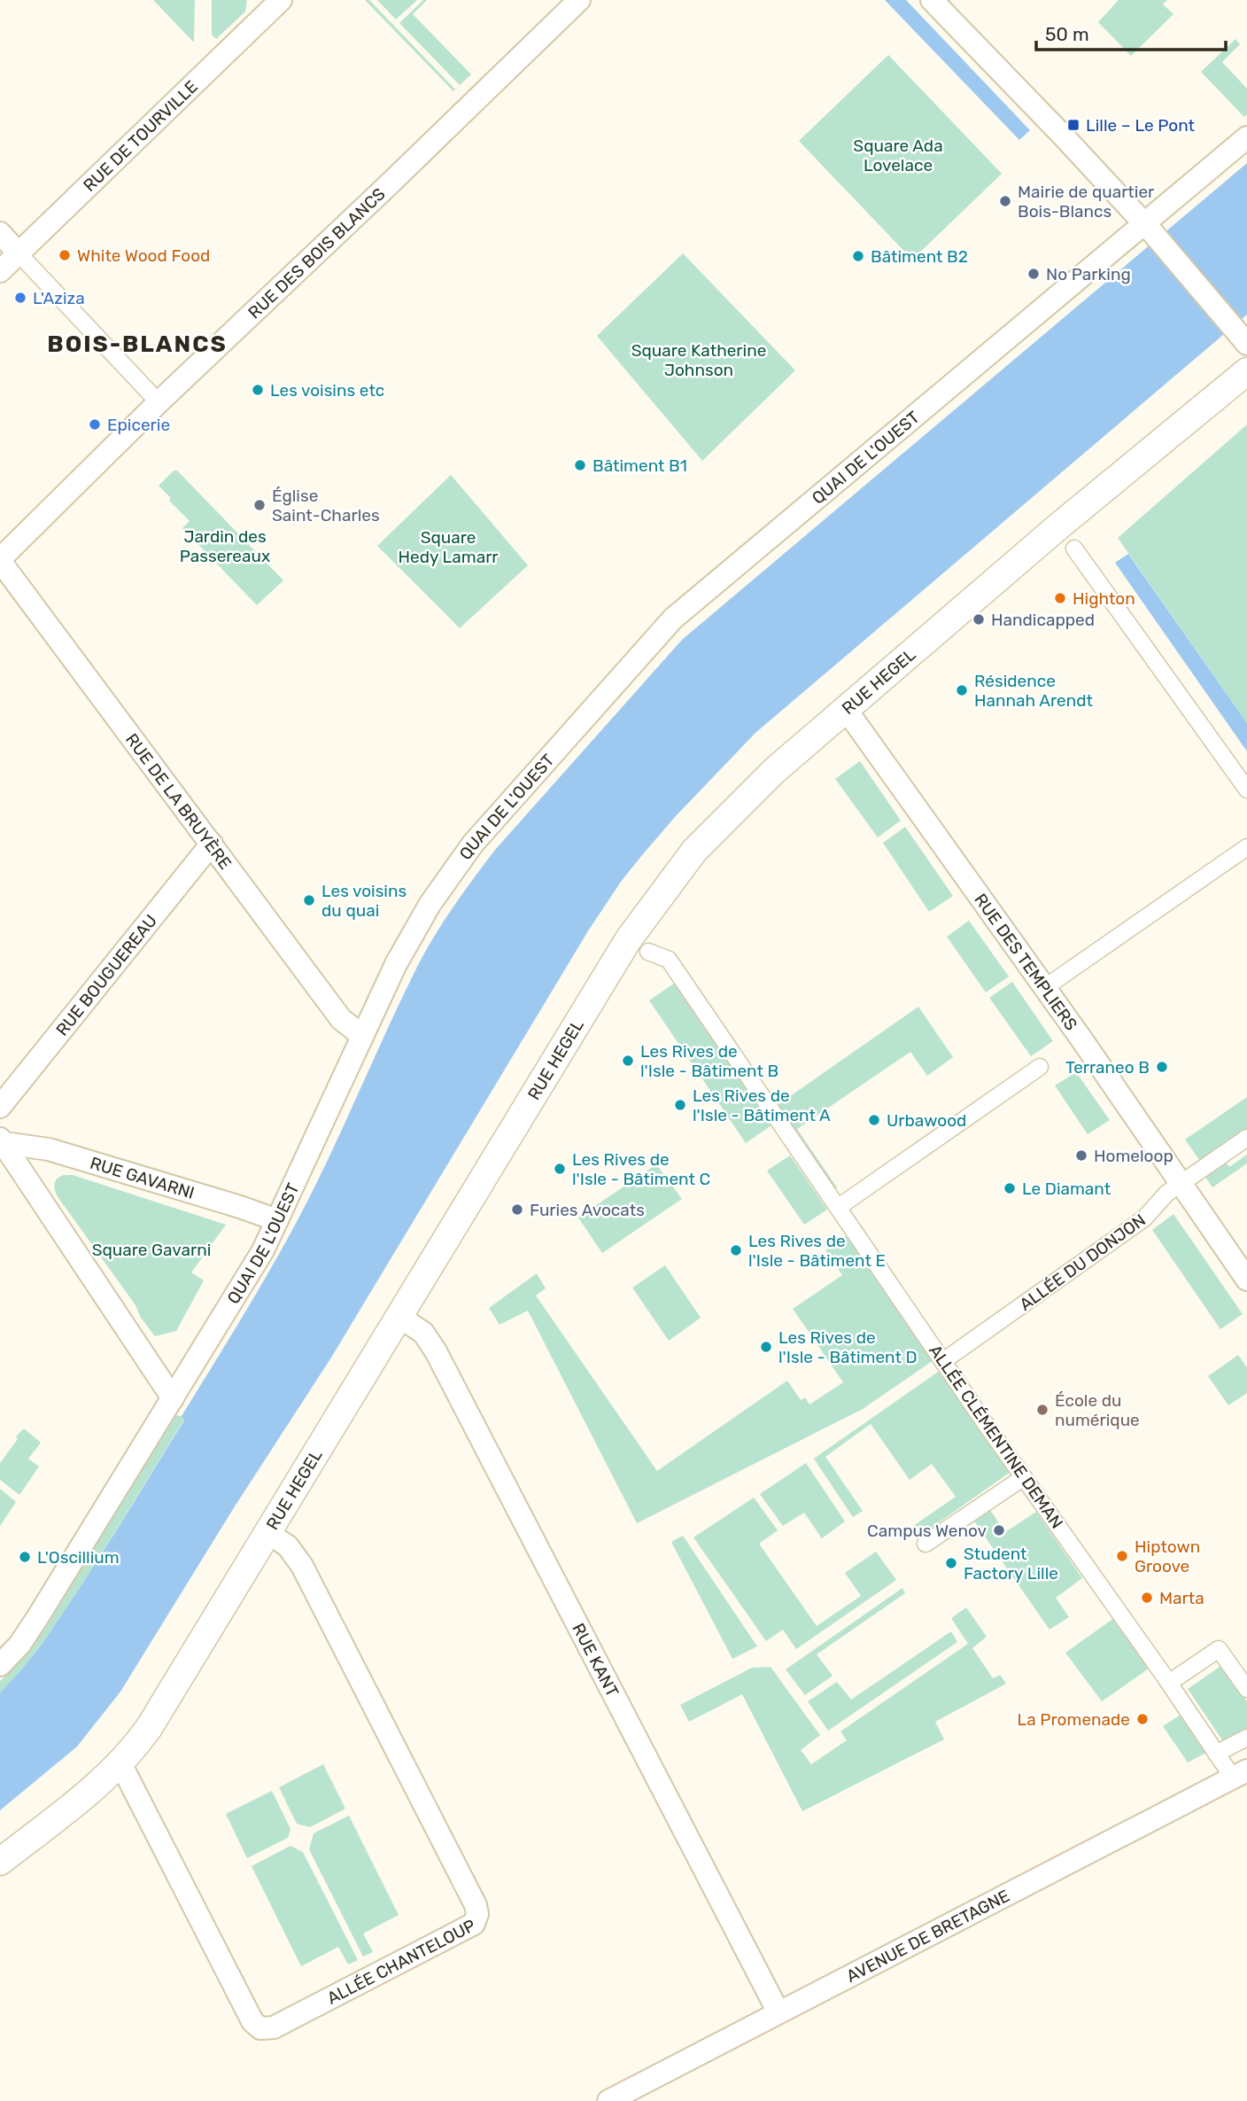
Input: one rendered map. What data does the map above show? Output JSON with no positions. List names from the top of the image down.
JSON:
{
  "streets": {
    "street": [
      "RUE DE TOURVILLE",
      "RUE DES BOIS BLANCS",
      "QUAI DE L'OUEST",
      "RUE HEGEL",
      "RUE DE LA BRUYÈRE",
      "RUE DES TEMPLIERS",
      "RUE BOUGUEREAU",
      "RUE GAVARNI",
      "ALLÉE DU DONJON",
      "ALLÉE CLÉMENTINE DEMAN",
      "RUE KANT",
      "AVENUE DE BRETAGNE",
      "ALLÉE CHANTELOUP"
    ]
  },
  "crossings": [
    ["RUE DES BOIS BLANCS", "RUE DE LA BRUYÈRE"],
    ["QUAI DE L'OUEST", "RUE DE LA BRUYÈRE"],
    ["QUAI DE L'OUEST", "RUE GAVARNI"],
    ["RUE HEGEL", "RUE DES TEMPLIERS"],
    ["RUE HEGEL", "RUE KANT"],
    ["RUE HEGEL", "ALLÉE CHANTELOUP"],
    ["RUE DE LA BRUYÈRE", "RUE BOUGUEREAU"],
    ["RUE DES TEMPLIERS", "ALLÉE DU DONJON"],
    ["ALLÉE DU DONJON", "ALLÉE CLÉMENTINE DEMAN"],
    ["ALLÉE CLÉMENTINE DEMAN", "AVENUE DE BRETAGNE"],
    ["RUE KANT", "AVENUE DE BRETAGNE"]
  ],
  "districts": ["BOIS-BLANCS"],
  "parks": [
    "Square Ada Lovelace",
    "Square Katherine Johnson",
    "Jardin des Passereaux",
    "Square Hedy Lamarr",
    "Square Gavarni"
  ],
  "places": {
    "transit": ["Lille – Le Pont"],
    "other": [
      "Mairie de quartier Bois-Blancs",
      "White Wood Food",
      "Bâtiment B2",
      "No Parking",
      "L'Aziza",
      "Les voisins etc",
      "Epicerie",
      "Bâtiment B1",
      "Église Saint-Charles",
      "Highton",
      "Handicapped",
      "Résidence Hannah Arendt",
      "Les voisins du quai",
      "Les Rives de l'Isle - Bâtiment B",
      "Terraneo B",
      "Les Rives de l'Isle - Bâtiment A",
      "Urbawood",
      "Homeloop",
      "Les Rives de l'Isle - Bâtiment C",
      "Le Diamant",
      "Furies Avocats",
      "Les Rives de l'Isle - Bâtiment E",
      "Les Rives de l'Isle - Bâtiment D",
      "École du numérique",
      "Campus Wenov",
      "Hiptown Groove",
      "L'Oscillium",
      "Student Factory Lille",
      "Marta",
      "La Promenade"
    ]
  },
  "scale_bar": "50 m"
}
